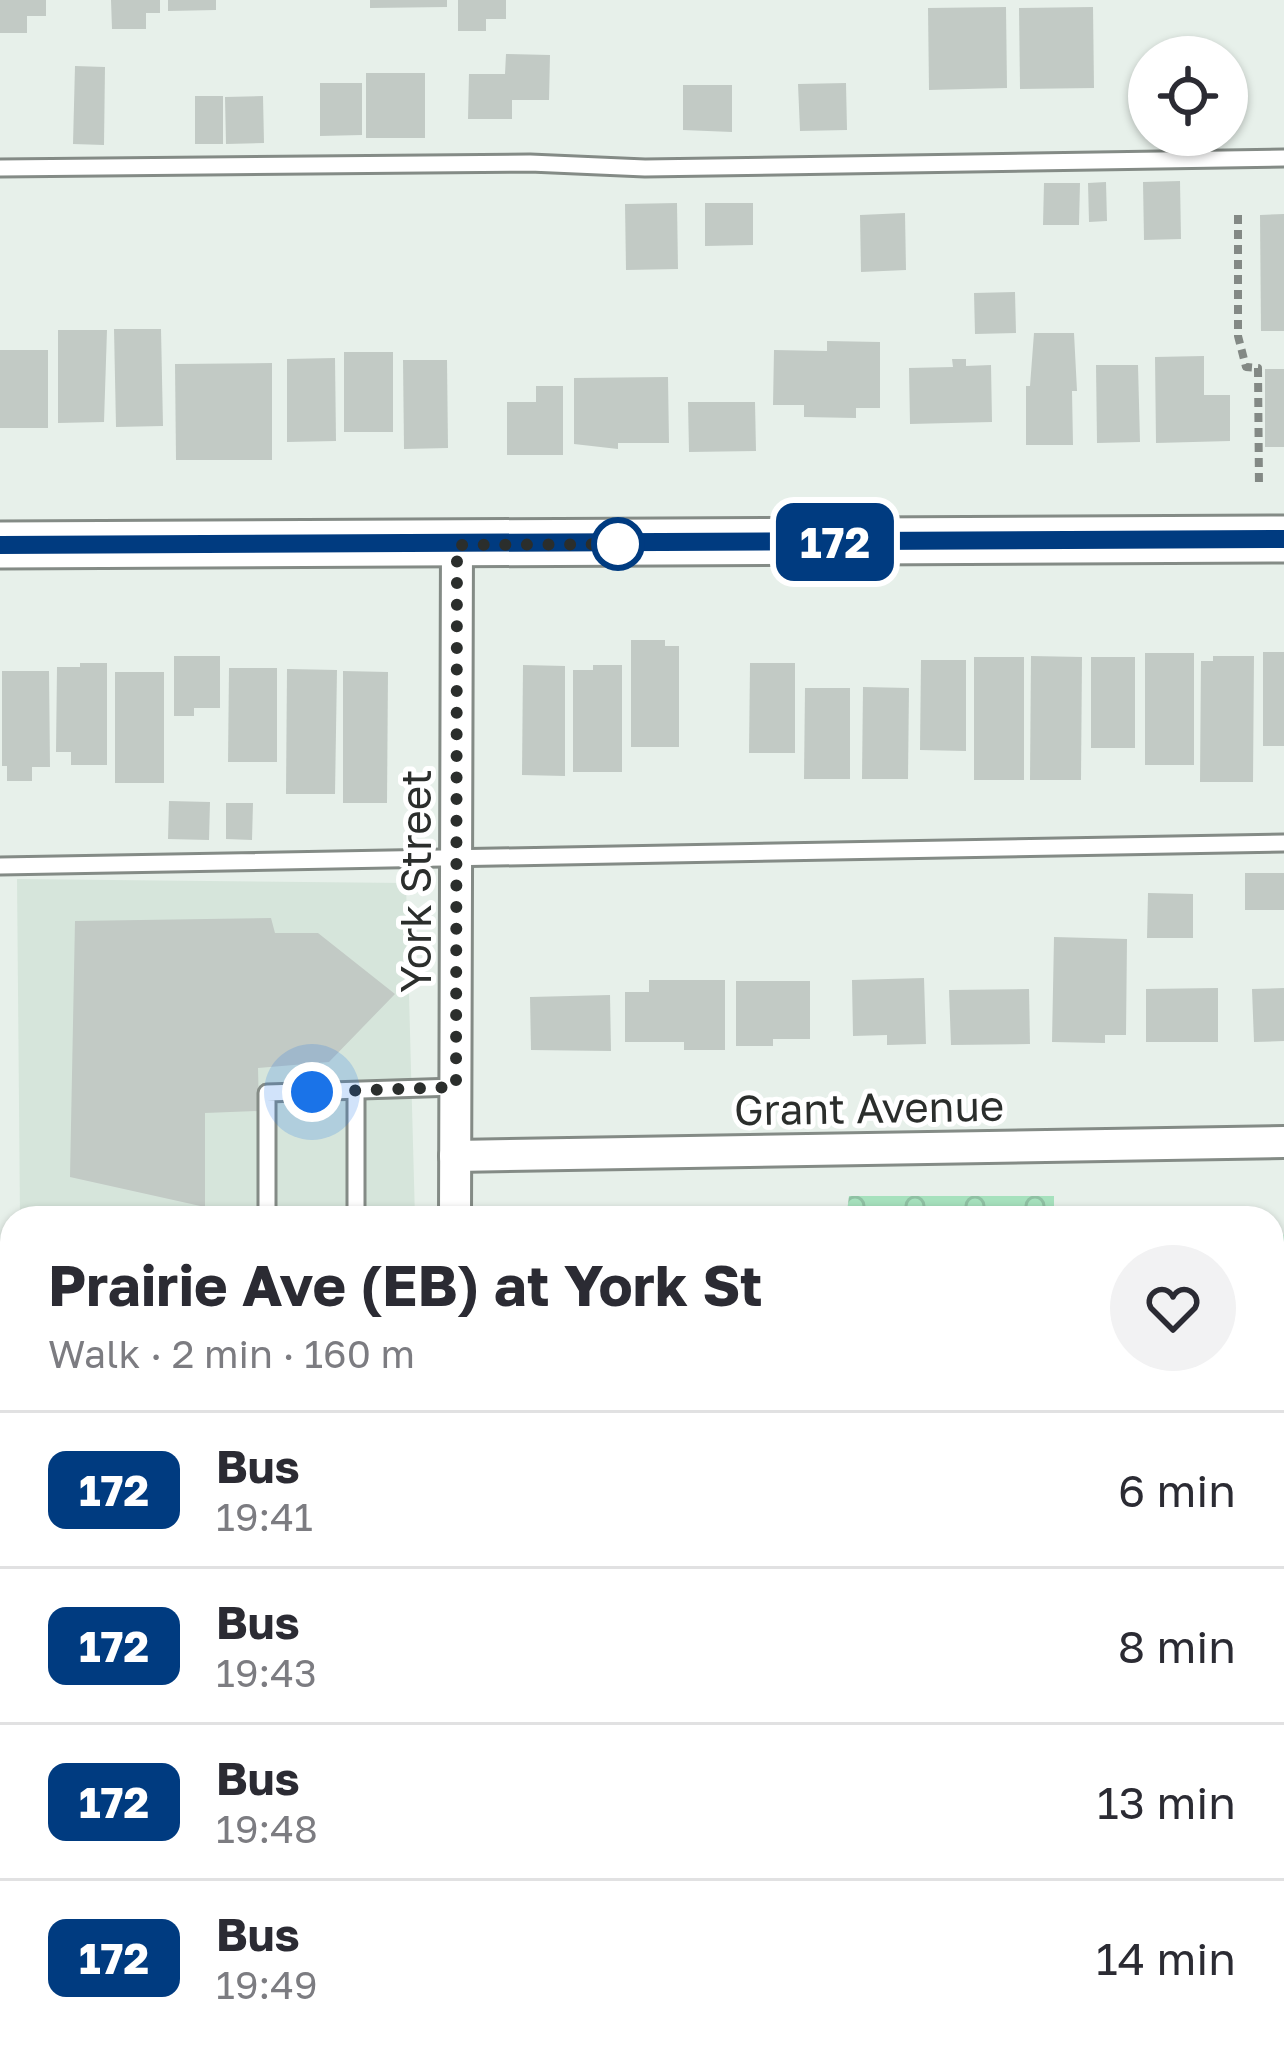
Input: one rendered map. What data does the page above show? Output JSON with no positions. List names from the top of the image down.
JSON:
{
  "streets": {
    "street": ["York Street", "Grant Avenue"]
  },
  "crossings": [
    ["York Street", "Grant Avenue"]
  ],
  "lines": ["bus line 172"],
  "page": {
    "on_map": "172",
    "heading": ["Prairie Ave (EB) at York St", "Walk · 2 min · 160 m"],
    "list": [
      {
        "mark": "172",
        "name": "Bus",
        "note": "19:41",
        "value": "6 min"
      },
      {
        "mark": "172",
        "name": "Bus",
        "note": "19:43",
        "value": "8 min"
      },
      {
        "mark": "172",
        "name": "Bus",
        "note": "19:48",
        "value": "13 min"
      },
      {
        "mark": "172",
        "name": "Bus",
        "note": "19:49",
        "value": "14 min"
      }
    ]
  }
}
